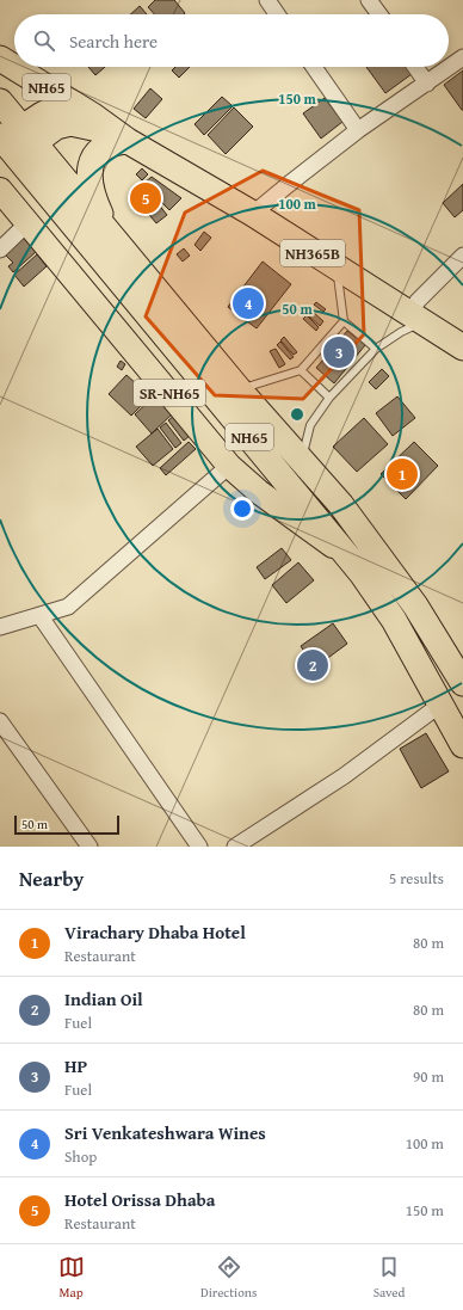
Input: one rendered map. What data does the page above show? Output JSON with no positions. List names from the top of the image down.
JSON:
{
  "streets": {
    "highway": ["NH65", "NH365B"],
    "main road": ["SR-NH65"]
  },
  "crossings": [
    ["NH65", "NH365B"],
    ["NH65", "SR-NH65"]
  ],
  "scale_bar": "50 m",
  "page": {
    "search": "Search here",
    "pins": [
      "5",
      "4",
      "3",
      "1",
      "2"
    ],
    "scale": "50 m",
    "heading": ["Nearby", "5 results"],
    "list": [
      {
        "mark": "1",
        "name": "Virachary Dhaba Hotel",
        "note": "Restaurant",
        "value": "80 m"
      },
      {
        "mark": "2",
        "name": "Indian Oil",
        "note": "Fuel",
        "value": "80 m"
      },
      {
        "mark": "3",
        "name": "HP",
        "note": "Fuel",
        "value": "90 m"
      },
      {
        "mark": "4",
        "name": "Sri Venkateshwara Wines",
        "note": "Shop",
        "value": "100 m"
      },
      {
        "mark": "5",
        "name": "Hotel Orissa Dhaba",
        "note": "Restaurant",
        "value": "150 m"
      }
    ],
    "nav": ["Map", "Directions", "Saved"]
  },
  "rings": ["150 m", "100 m", "50 m"]
}
